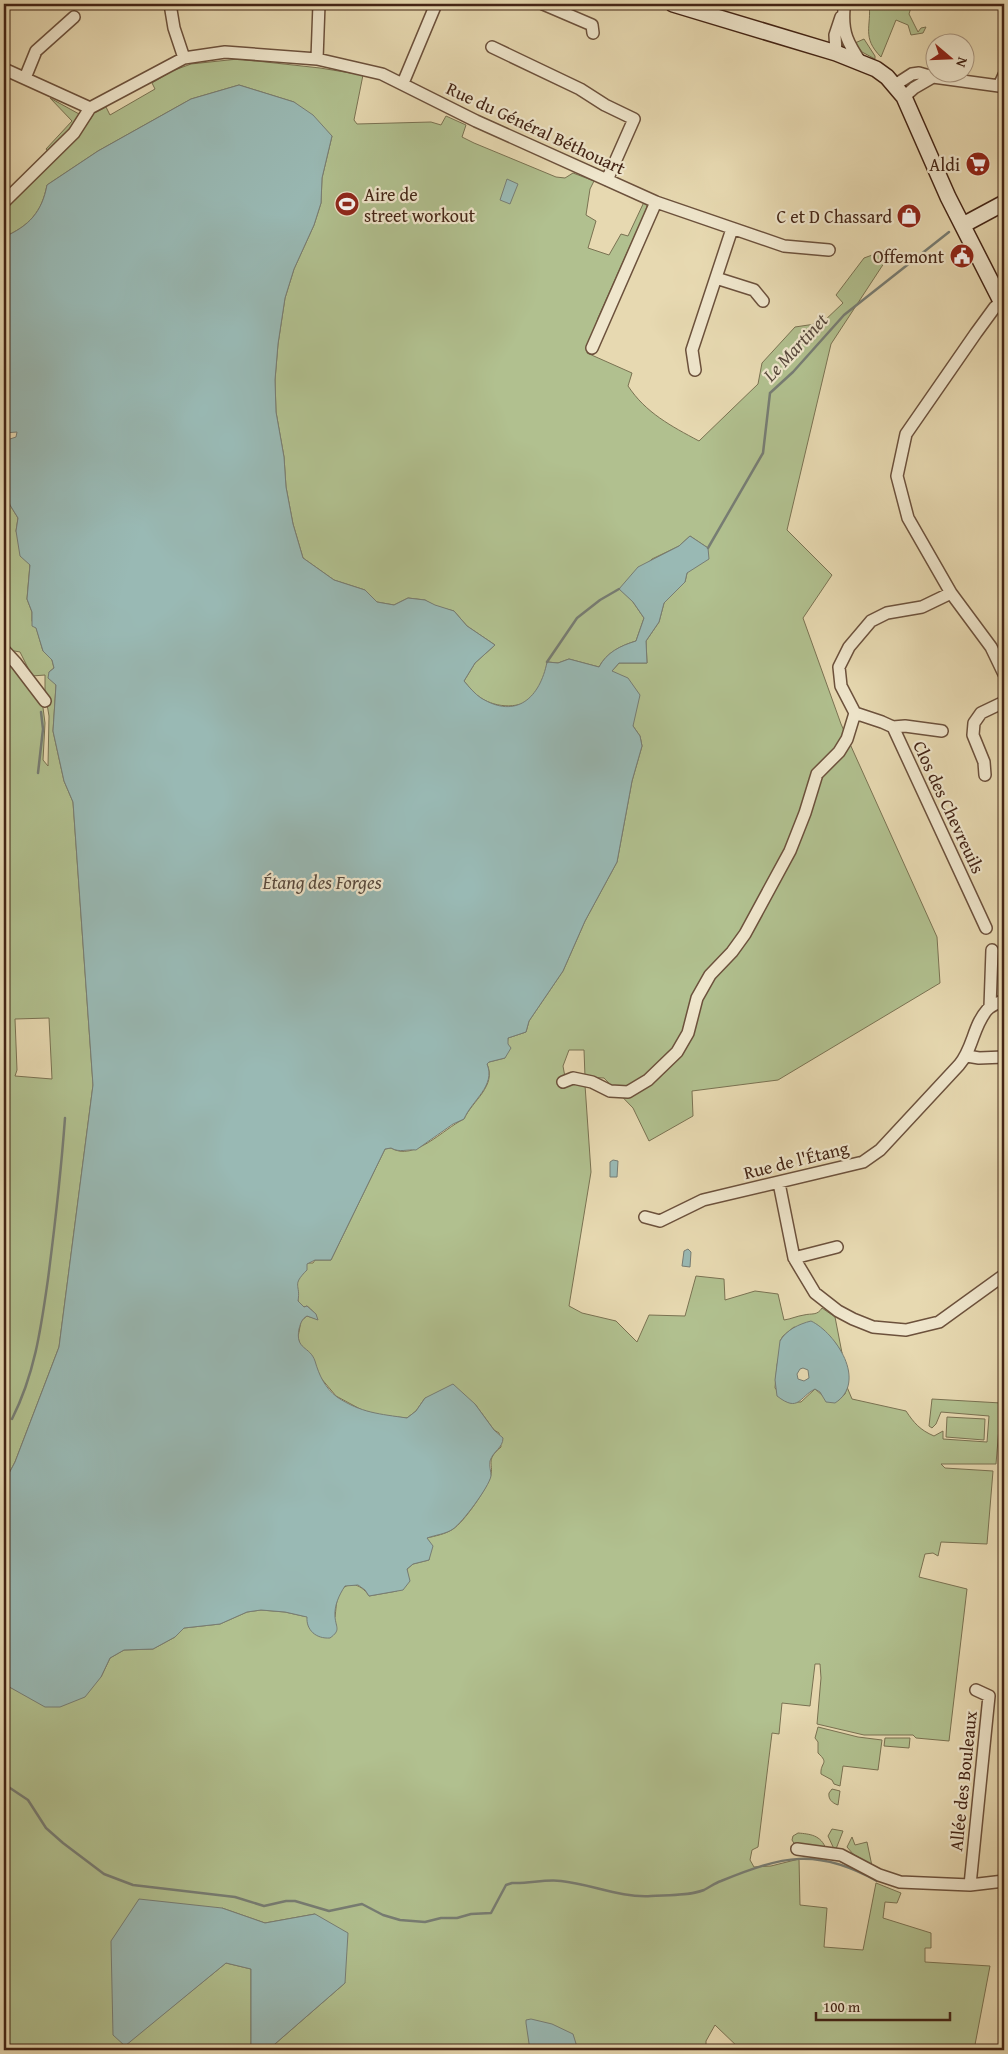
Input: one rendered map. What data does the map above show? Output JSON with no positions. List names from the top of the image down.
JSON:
{
  "streets": {
    "street": [
      "Rue du Général Béthouart",
      "Clos des Chevreuils",
      "Rue de l'Étang",
      "Allée des Bouleaux"
    ]
  },
  "water": ["Le Martinet", "Étang des Forges"],
  "places": {
    "supermarket": ["Aldi"],
    "sports": ["Aire de street workout"],
    "shop": ["C et D Chassard"],
    "public building": ["Offemont"]
  },
  "scale_bar": "100 m",
  "north": "right"
}
